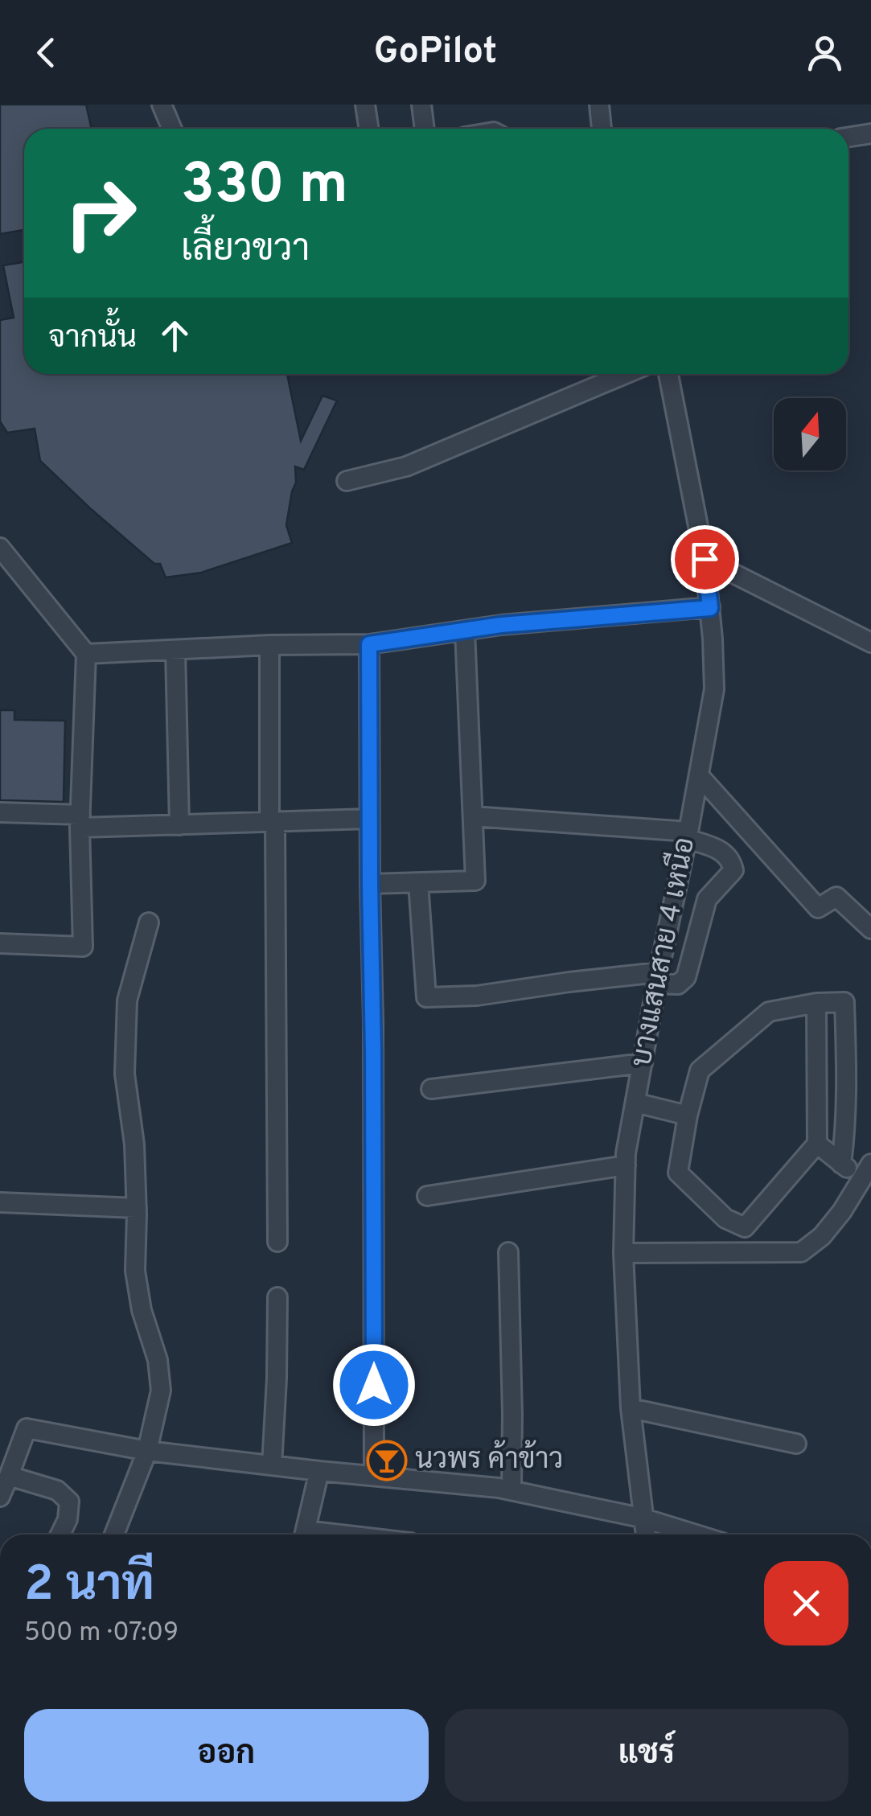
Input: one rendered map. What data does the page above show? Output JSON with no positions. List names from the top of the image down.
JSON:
{
  "streets": {
    "street": ["บางแสนสาย 4 เหนือ"]
  },
  "places": {
    "bar": ["นวพร ค้าข้าว"]
  },
  "north": "top",
  "page": {
    "header": "GoPilot",
    "turn": ["330 m", "เลี้ยวขวา"],
    "then": "จากนั้น",
    "heading": ["2 นาที", "500 m · 07:09"],
    "buttons": ["ออก", "แชร์"]
  }
}
